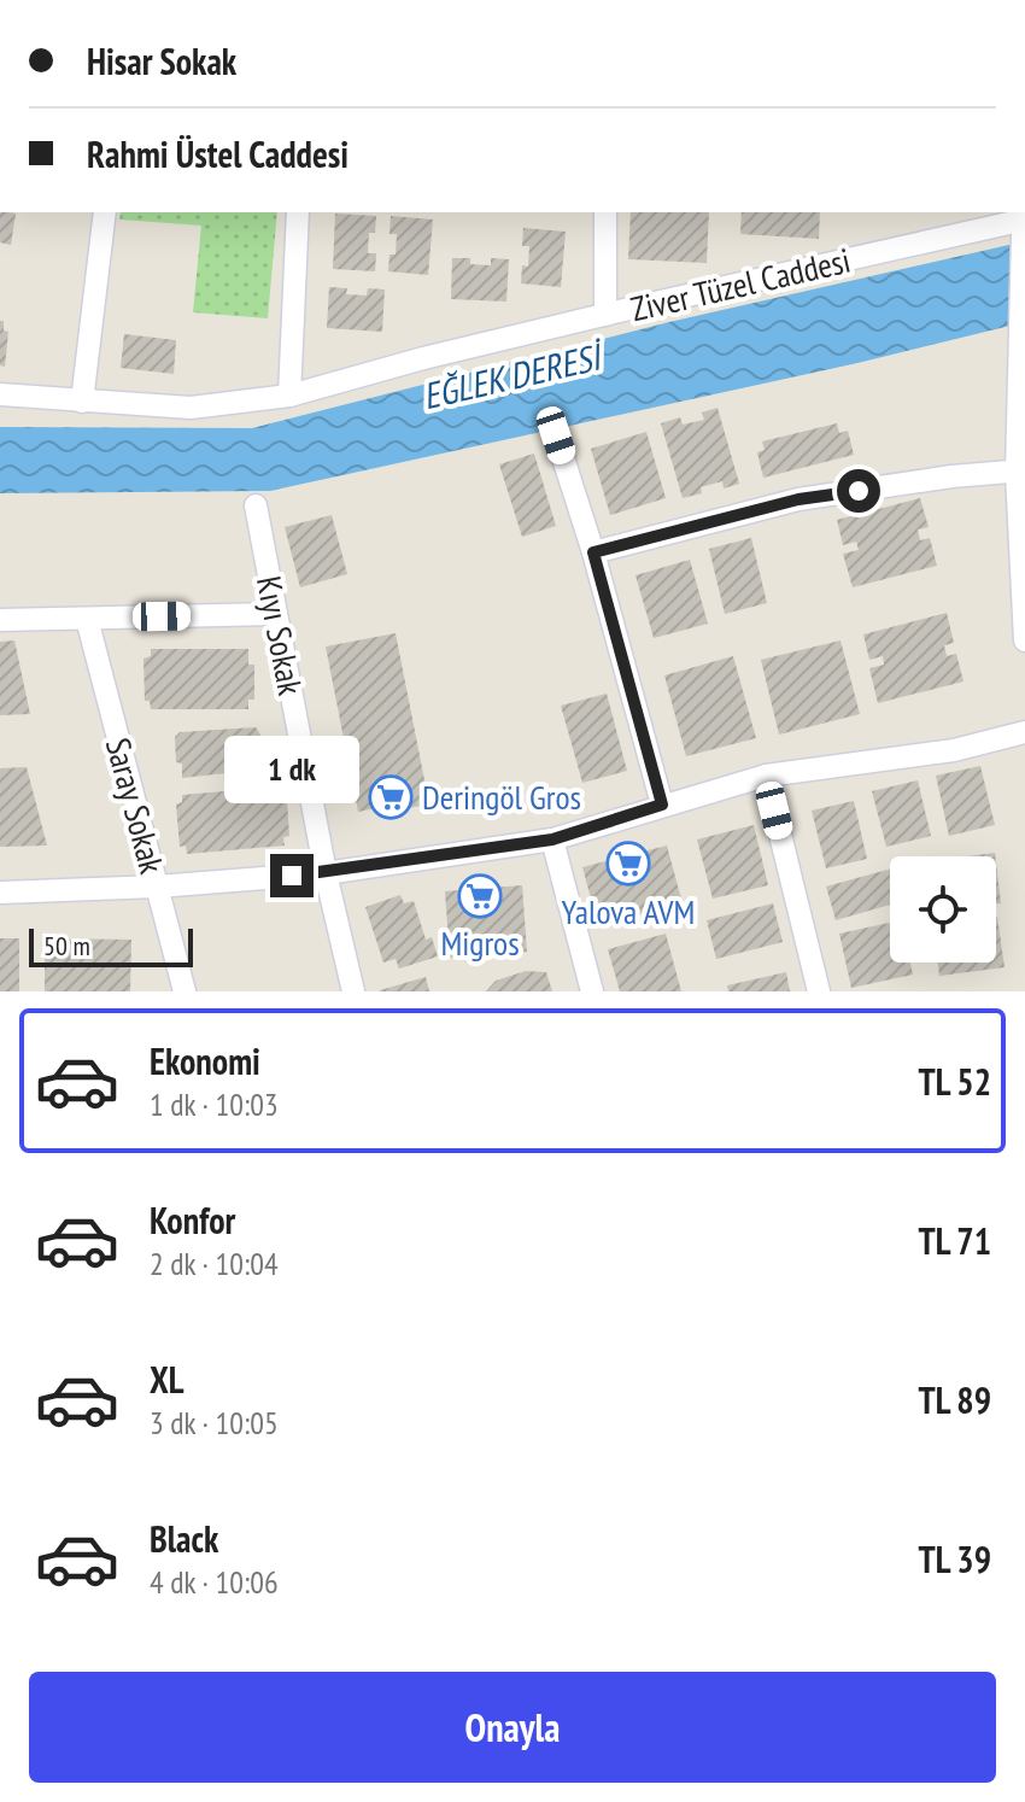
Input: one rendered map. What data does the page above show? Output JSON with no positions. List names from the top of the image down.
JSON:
{
  "streets": {
    "street": ["Ziver Tüzel Caddesi", "Kıyı Sokak", "Saray Sokak"]
  },
  "water": ["EĞLEK DERESİ"],
  "places": {
    "supermarket": ["Deringöl Gros", "Yalova AVM", "Migros"]
  },
  "scale_bar": "50 m",
  "page": {
    "banner": ["Hisar Sokak", "Rahmi Üstel Caddesi"],
    "bubble": "1 dk",
    "scale": "50 m",
    "list": [
      {
        "name": "Ekonomi",
        "note": "1 dk · 10:03",
        "value": "TL 52"
      },
      {
        "name": "Konfor",
        "note": "2 dk · 10:04",
        "value": "TL 71"
      },
      {
        "name": "XL",
        "note": "3 dk · 10:05",
        "value": "TL 89"
      },
      {
        "name": "Black",
        "note": "4 dk · 10:06",
        "value": "TL 39"
      }
    ],
    "buttons": "Onayla"
  }
}
